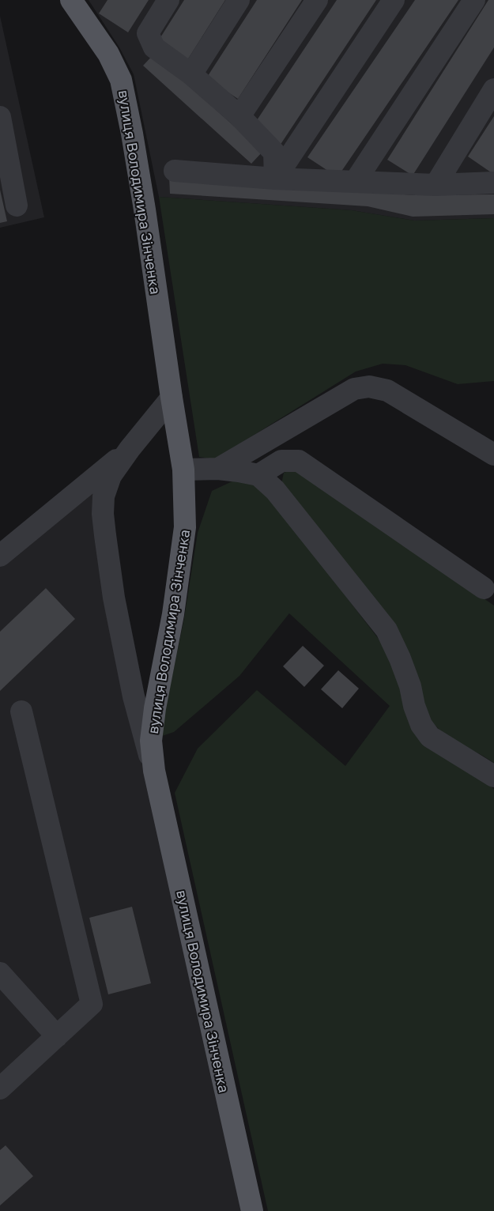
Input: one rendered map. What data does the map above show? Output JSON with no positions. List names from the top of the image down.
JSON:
{
  "streets": {
    "main road": ["вулиця Володимира Зінченка"]
  }
}
